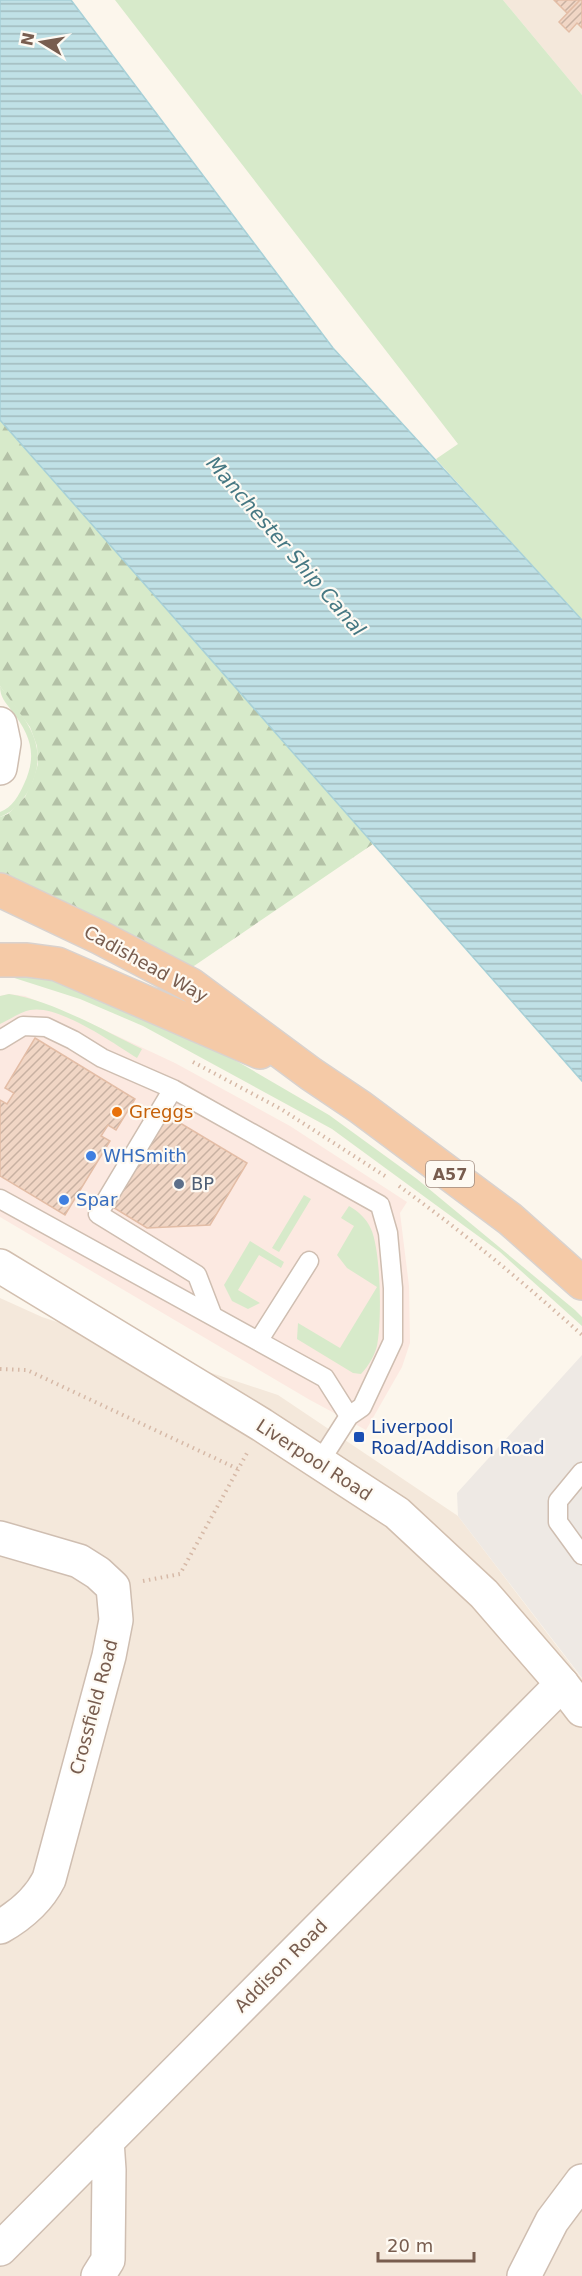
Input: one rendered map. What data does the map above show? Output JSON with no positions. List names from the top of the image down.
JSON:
{
  "streets": {
    "highway": ["Cadishead Way", "A57"],
    "street": ["Liverpool Road", "Crossfield Road", "Addison Road"]
  },
  "crossings": [
    ["Liverpool Road", "Addison Road"]
  ],
  "water": ["Manchester Ship Canal"],
  "places": {
    "other": [
      "Greggs",
      "WHSmith",
      "BP",
      "Spar"
    ],
    "transit": ["Liverpool Road/Addison Road"]
  },
  "scale_bar": "20 m",
  "north": "left"
}
